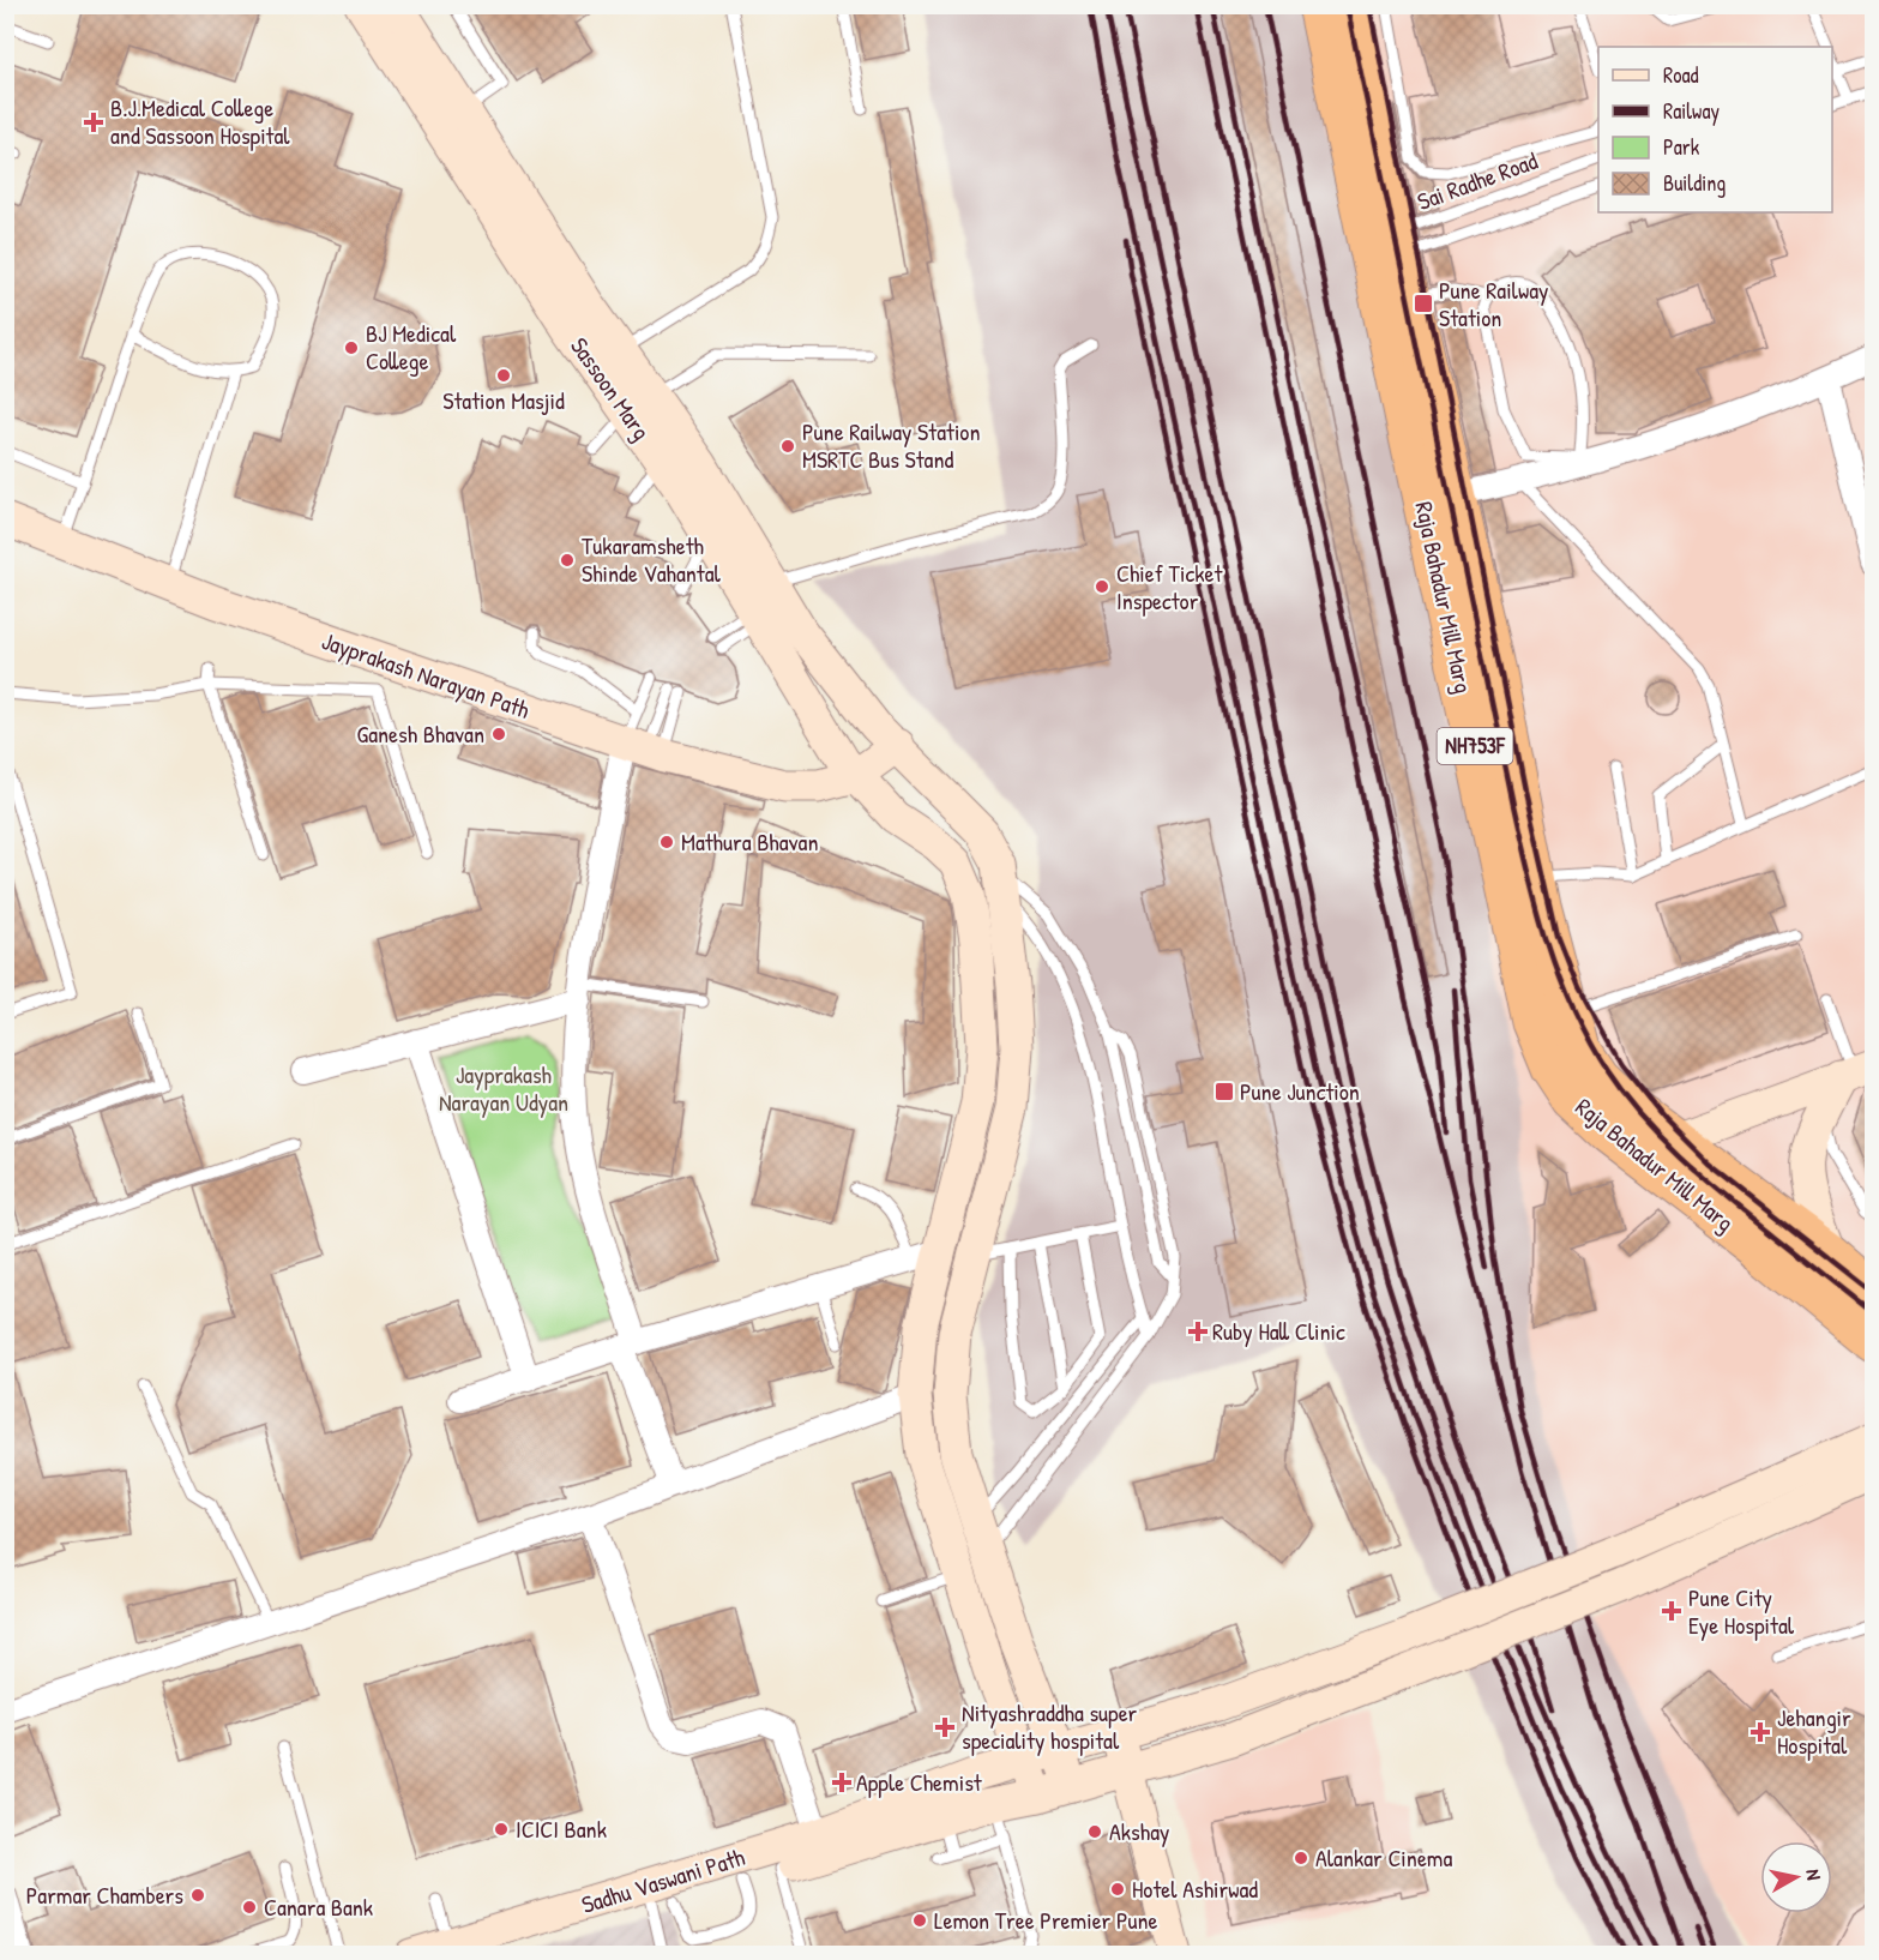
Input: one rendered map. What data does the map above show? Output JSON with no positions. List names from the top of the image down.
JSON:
{
  "streets": {
    "highway": ["Raja Bahadur Mill Marg", "NH753F"],
    "main road": ["Sassoon Marg", "Jayprakash Narayan Path", "Sadhu Vaswani Path"],
    "lane": ["Sai Radhe Road"]
  },
  "crossings": [
    ["Sai Radhe Road", "Raja Bahadur Mill Marg"],
    ["Sassoon Marg", "Jayprakash Narayan Path"],
    ["Sassoon Marg", "Sadhu Vaswani Path"]
  ],
  "parks": ["Jayprakash Narayan Udyan"],
  "places": {
    "health": [
      "B.J.Medical College and Sassoon Hospital",
      "Ruby Hall Clinic",
      "Pune City Eye Hospital",
      "Nityashraddha super speciality hospital",
      "Jehangir Hospital",
      "Apple Chemist"
    ],
    "transit": ["Pune Railway Station", "Pune Junction"],
    "other": [
      "BJ Medical College",
      "Station Masjid",
      "Pune Railway Station MSRTC Bus Stand",
      "Tukaramsheth Shinde Vahantal",
      "Chief Ticket Inspector",
      "Ganesh Bhavan",
      "Mathura Bhavan",
      "ICICI Bank",
      "Akshay",
      "Alankar Cinema",
      "Hotel Ashirwad",
      "Parmar Chambers",
      "Canara Bank",
      "Lemon Tree Premier Pune"
    ]
  },
  "legend": [
    "Road",
    "Railway",
    "Park",
    "Building"
  ],
  "north": "right"
}
